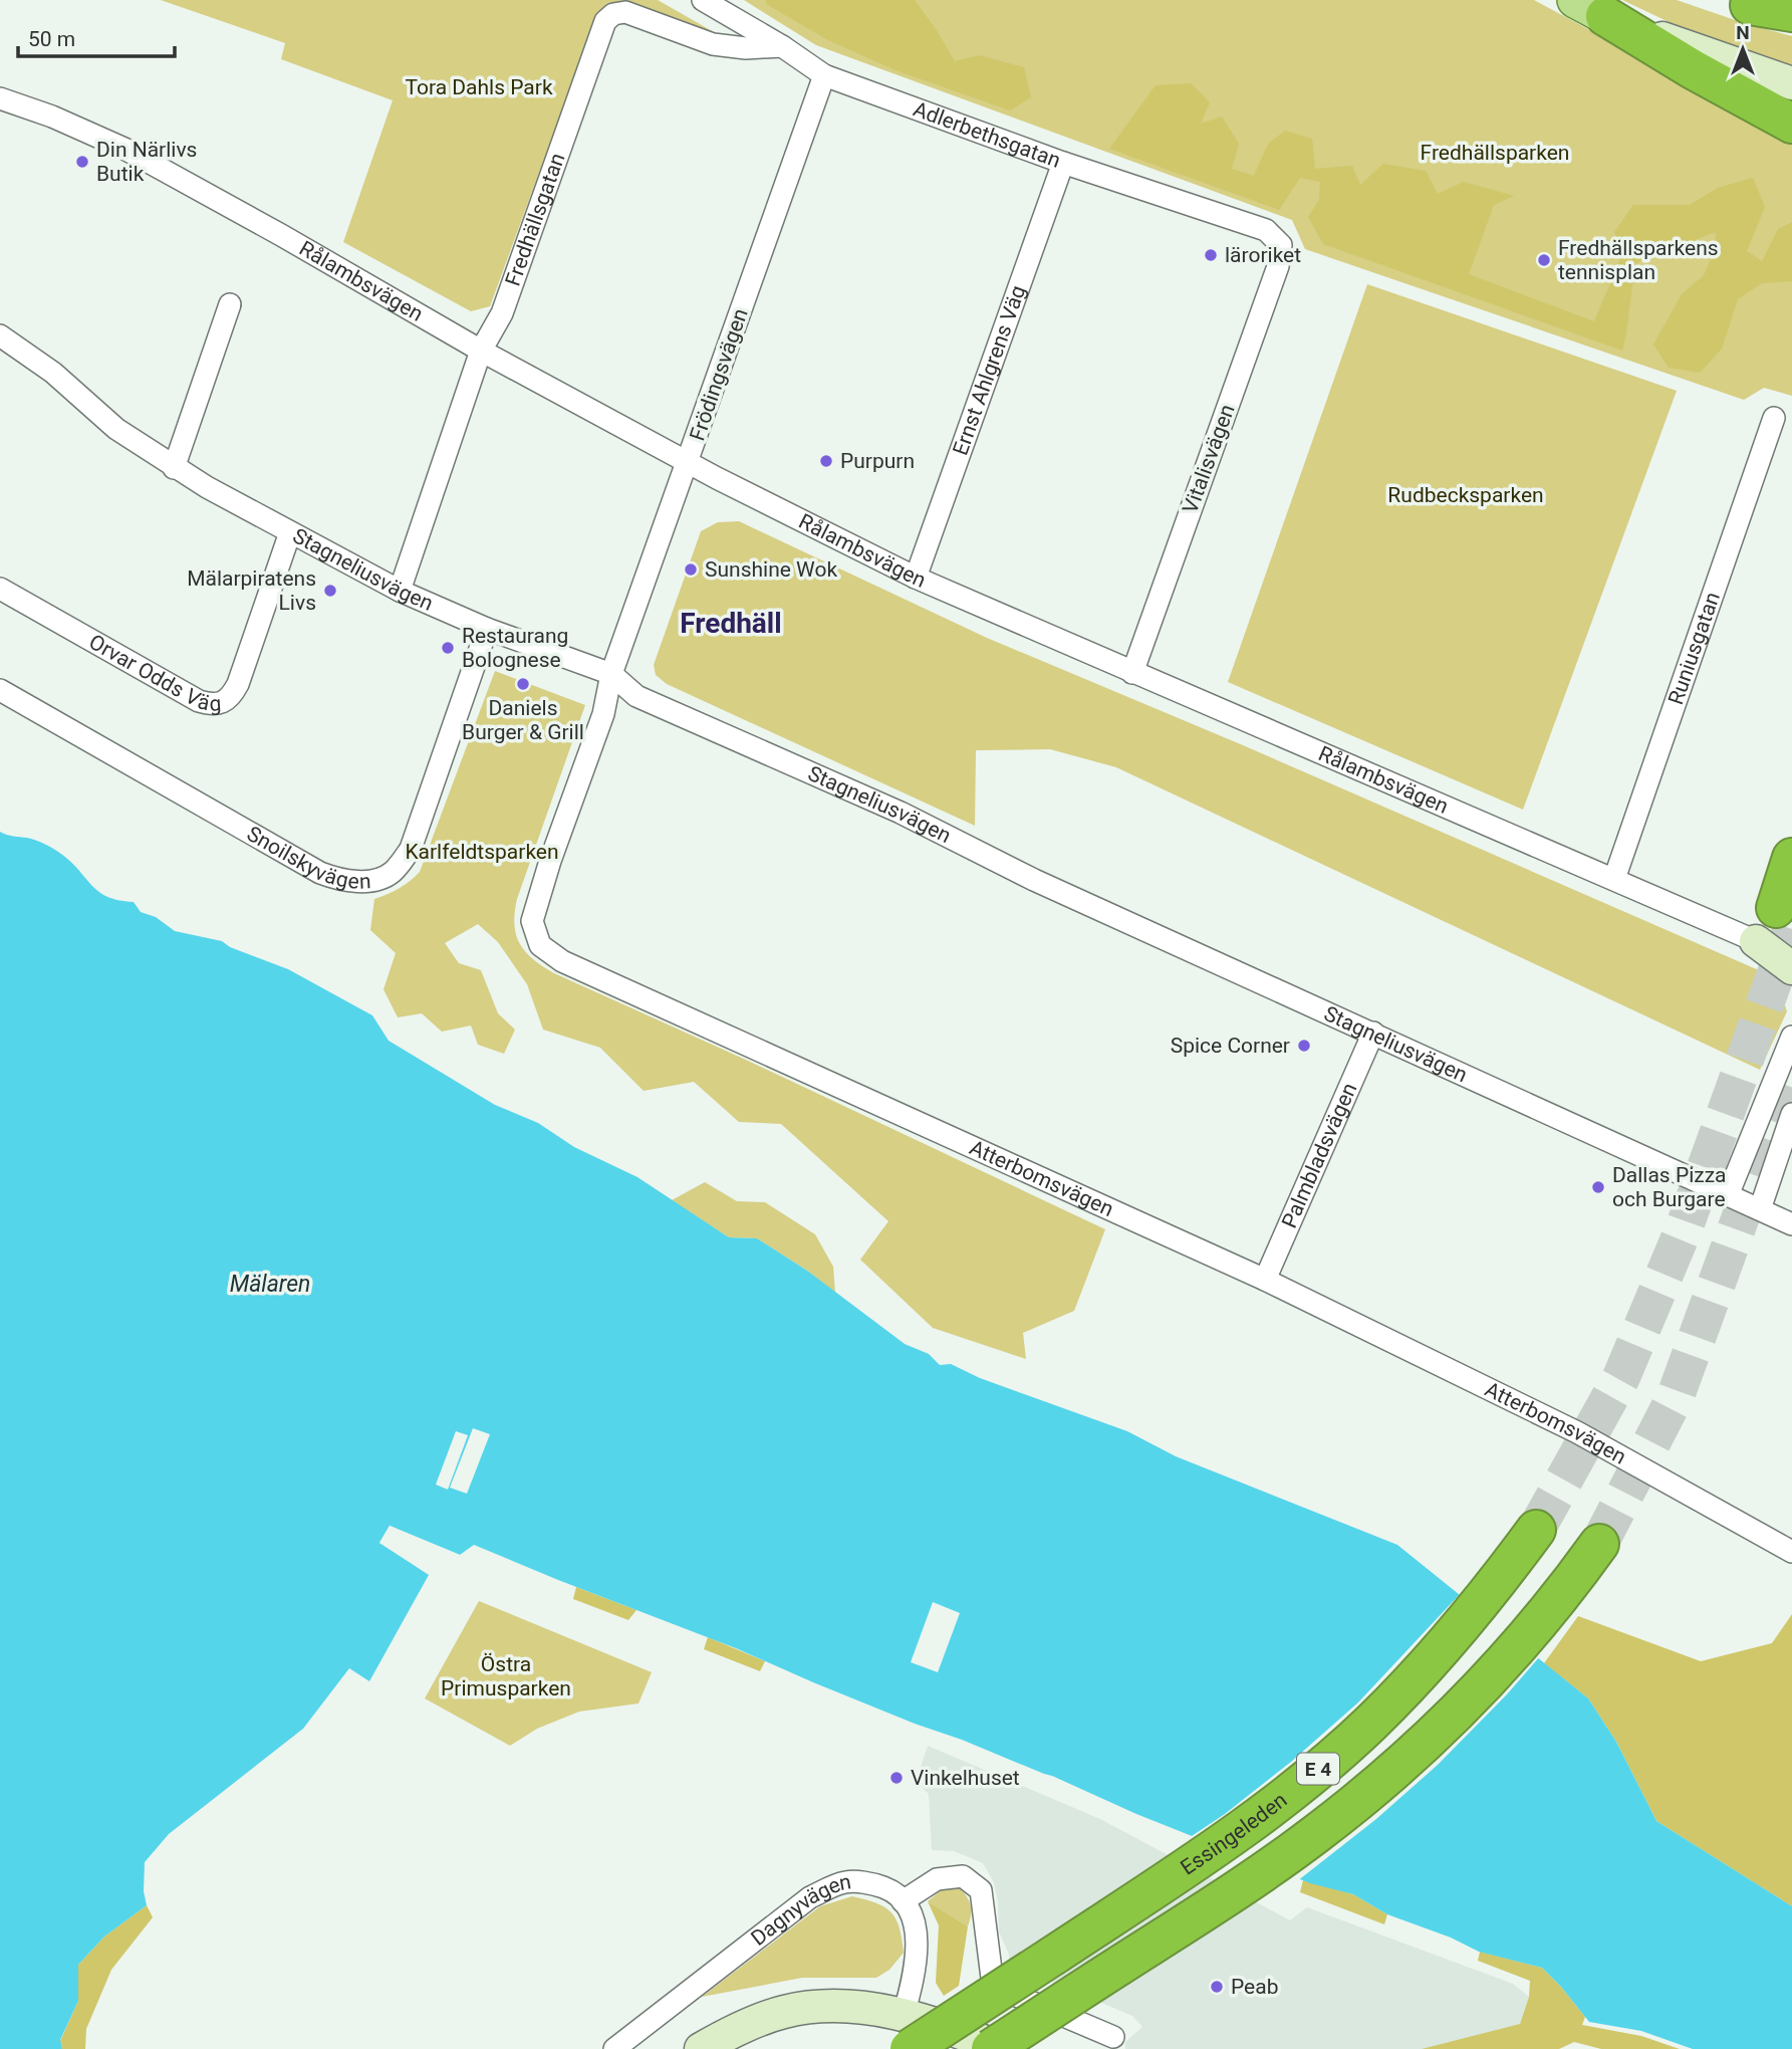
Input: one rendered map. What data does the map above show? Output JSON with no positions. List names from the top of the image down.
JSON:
{
  "streets": {
    "highway": ["E 4", "Essingeleden"],
    "street": [
      "Adlerbethsgatan",
      "Fredhällsgatan",
      "Rålambsvägen",
      "Ernst Ahlgrens Väg",
      "Frödingsvägen",
      "Vitalisvägen",
      "Stagneliusvägen",
      "Runiusgatan",
      "Orvar Odds Väg",
      "Snoilskyvägen",
      "Palmbladsvägen",
      "Atterbomsvägen",
      "Dagnyvägen"
    ]
  },
  "crossings": [
    ["Adlerbethsgatan", "Fredhällsgatan"],
    ["Adlerbethsgatan", "Ernst Ahlgrens Väg"],
    ["Adlerbethsgatan", "Frödingsvägen"],
    ["Adlerbethsgatan", "Vitalisvägen"],
    ["Fredhällsgatan", "Rålambsvägen"],
    ["Fredhällsgatan", "Stagneliusvägen"],
    ["Rålambsvägen", "Ernst Ahlgrens Väg"],
    ["Rålambsvägen", "Frödingsvägen"],
    ["Rålambsvägen", "Vitalisvägen"],
    ["Rålambsvägen", "Runiusgatan"],
    ["Frödingsvägen", "Stagneliusvägen"],
    ["Frödingsvägen", "Atterbomsvägen"],
    ["Stagneliusvägen", "Orvar Odds Väg"],
    ["Stagneliusvägen", "Snoilskyvägen"],
    ["Stagneliusvägen", "Palmbladsvägen"],
    ["Stagneliusvägen", "Atterbomsvägen"],
    ["Palmbladsvägen", "Atterbomsvägen"]
  ],
  "districts": ["Fredhäll"],
  "water": ["Mälaren"],
  "parks": [
    "Tora Dahls Park",
    "Fredhällsparken",
    "Rudbecksparken",
    "Karlfeldtsparken",
    "Östra Primusparken"
  ],
  "places": [
    "Din Närlivs Butik",
    "läroriket",
    "Fredhällsparkens tennisplan",
    "Purpurn",
    "Sunshine Wok",
    "Mälarpiratens Livs",
    "Restaurang Bolognese",
    "Daniels Burger & Grill",
    "Spice Corner",
    "Dallas Pizza och Burgare",
    "Vinkelhuset",
    "Peab"
  ],
  "scale_bar": "50 m",
  "north": "top"
}
